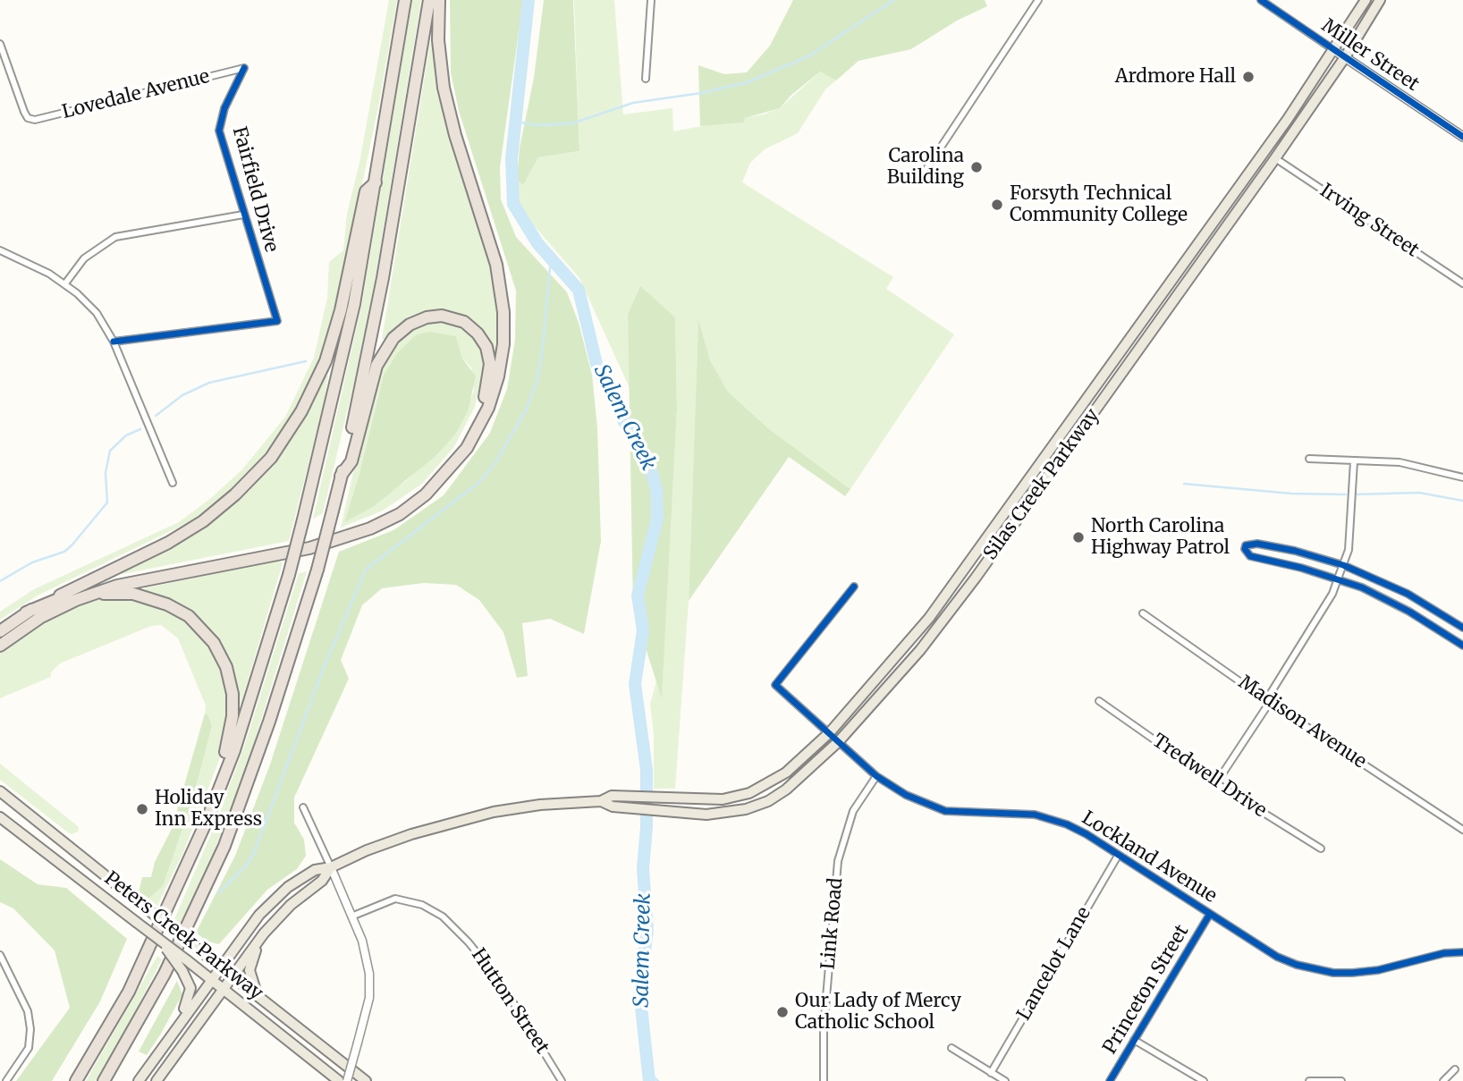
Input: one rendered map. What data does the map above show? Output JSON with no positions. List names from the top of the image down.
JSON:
{
  "streets": {
    "main road": ["Miller Street", "Silas Creek Parkway", "Peters Creek Parkway"],
    "street": [
      "Lovedale Avenue",
      "Fairfield Drive",
      "Irving Street",
      "Madison Avenue",
      "Tredwell Drive",
      "Lockland Avenue",
      "Link Road",
      "Lancelot Lane",
      "Princeton Street",
      "Hutton Street"
    ]
  },
  "crossings": [
    ["Miller Street", "Silas Creek Parkway"],
    ["Lovedale Avenue", "Fairfield Drive"],
    ["Irving Street", "Silas Creek Parkway"],
    ["Silas Creek Parkway", "Lockland Avenue"],
    ["Silas Creek Parkway", "Peters Creek Parkway"],
    ["Lockland Avenue", "Link Road"],
    ["Lockland Avenue", "Lancelot Lane"],
    ["Lockland Avenue", "Princeton Street"]
  ],
  "water": ["Salem Creek"],
  "places": [
    "Ardmore Hall",
    "Carolina Building",
    "Forsyth Technical Community College",
    "North Carolina Highway Patrol",
    "Holiday Inn Express",
    "Our Lady of Mercy Catholic School"
  ]
}
